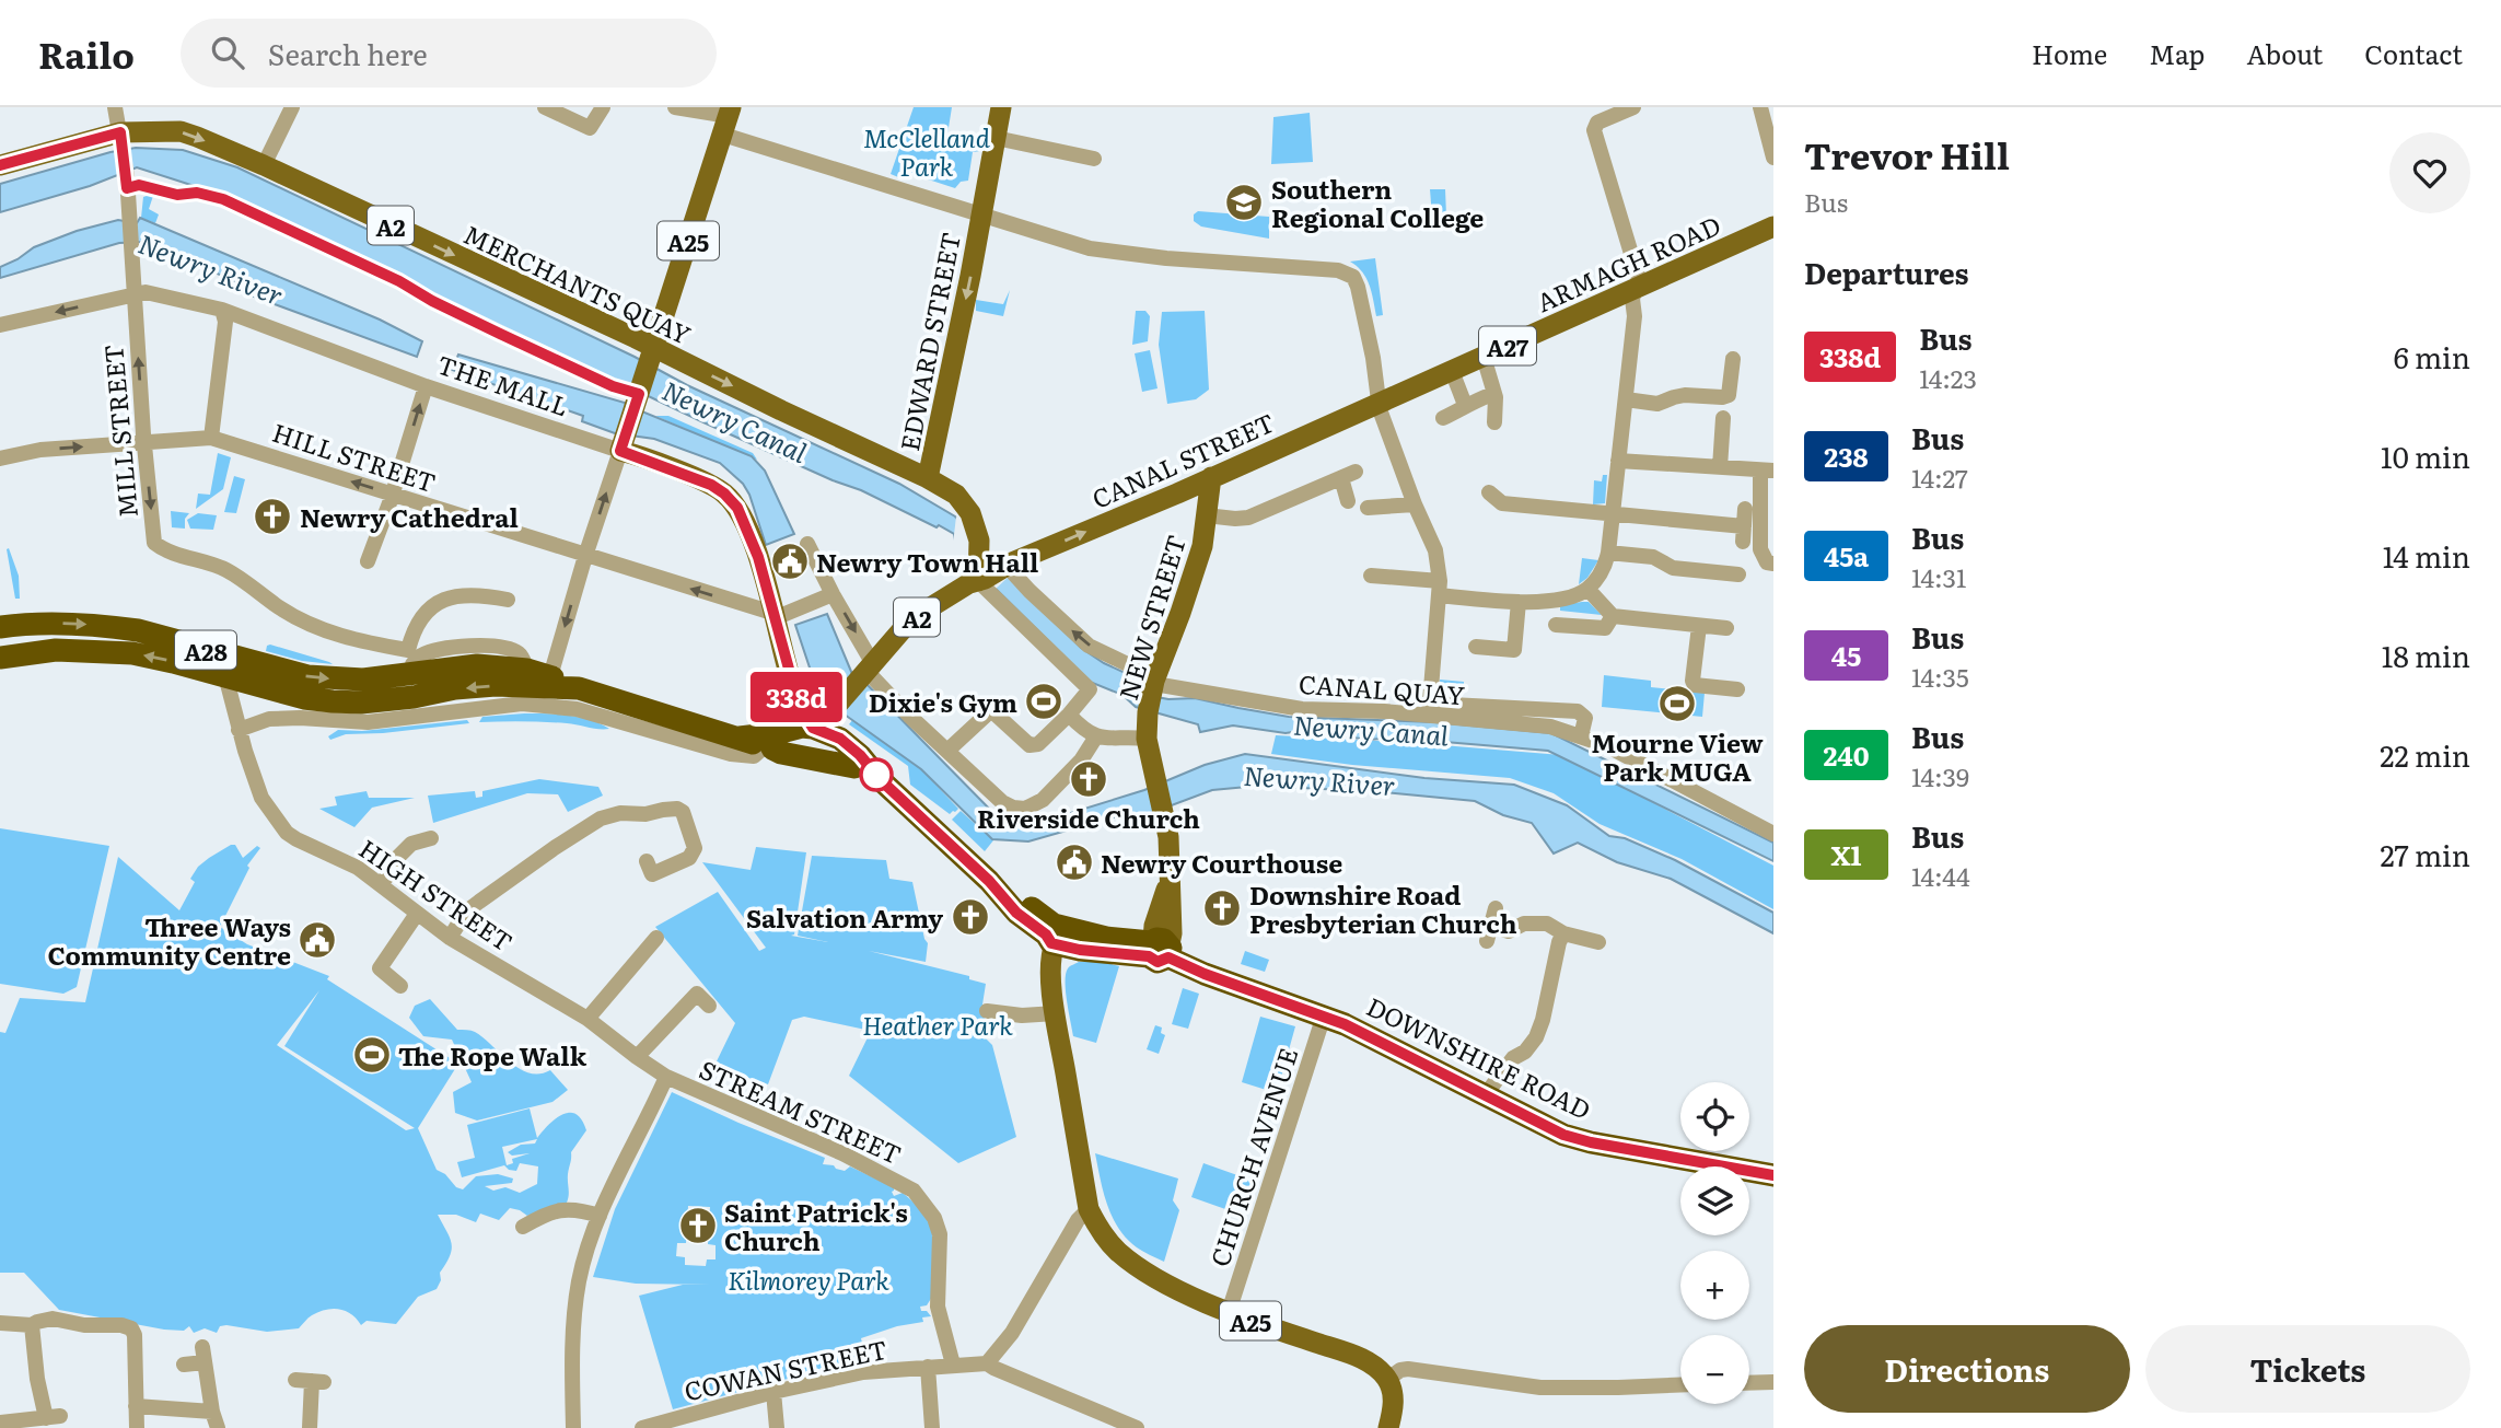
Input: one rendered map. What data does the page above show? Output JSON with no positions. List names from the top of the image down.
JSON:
{
  "streets": {
    "highway": ["A28", "DOWNSHIRE ROAD"],
    "main road": [
      "A2",
      "A25",
      "ARMAGH ROAD",
      "MERCHANTS QUAY",
      "EDWARD STREET",
      "A27",
      "THE MALL",
      "CANAL STREET",
      "NEW STREET"
    ],
    "street": [
      "MILL STREET",
      "HILL STREET",
      "CANAL QUAY",
      "HIGH STREET",
      "STREAM STREET",
      "CHURCH AVENUE",
      "COWAN STREET"
    ]
  },
  "crossings": [
    ["A2", "MERCHANTS QUAY"],
    ["A2", "THE MALL"],
    ["A2", "MILL STREET"],
    ["A2", "CANAL STREET"],
    ["A2", "A28"],
    ["A2", "CANAL QUAY"],
    ["A25", "MERCHANTS QUAY"],
    ["A25", "A28"],
    ["A25", "DOWNSHIRE ROAD"],
    ["A25", "CHURCH AVENUE"],
    ["ARMAGH ROAD", "CANAL STREET"],
    ["MERCHANTS QUAY", "EDWARD STREET"],
    ["MERCHANTS QUAY", "MILL STREET"],
    ["MERCHANTS QUAY", "CANAL STREET"],
    ["MERCHANTS QUAY", "CANAL QUAY"],
    ["THE MALL", "MILL STREET"],
    ["THE MALL", "HILL STREET"],
    ["THE MALL", "A28"],
    ["MILL STREET", "HILL STREET"],
    ["MILL STREET", "A28"],
    ["CANAL STREET", "NEW STREET"],
    ["CANAL STREET", "CANAL QUAY"],
    ["NEW STREET", "CANAL QUAY"],
    ["NEW STREET", "DOWNSHIRE ROAD"],
    ["A28", "HIGH STREET"],
    ["A28", "DOWNSHIRE ROAD"],
    ["HIGH STREET", "STREAM STREET"],
    ["DOWNSHIRE ROAD", "CHURCH AVENUE"],
    ["STREAM STREET", "COWAN STREET"]
  ],
  "one_way": ["MERCHANTS QUAY", "EDWARD STREET", "CANAL STREET"],
  "water": ["Newry River", "Newry Canal"],
  "parks": ["McClelland Park", "Heather Park", "Kilmorey Park"],
  "places": {
    "school or university": ["Southern Regional College"],
    "church": [
      "Newry Cathedral",
      "Riverside Church",
      "Downshire Road Presbyterian Church",
      "Salvation Army",
      "Saint Patrick's Church"
    ],
    "public building": ["Newry Town Hall", "Newry Courthouse", "Three Ways Community Centre"],
    "sports": ["Dixie's Gym", "Mourne View Park MUGA", "The Rope Walk"]
  },
  "lines": ["bus line 338d"],
  "page": {
    "header": "Railo",
    "search": "Search here",
    "nav": [
      "Home",
      "Map",
      "About",
      "Contact"
    ],
    "on_map": "338d",
    "heading": [
      ["Trevor Hill", "Bus"],
      "Departures"
    ],
    "list": [
      {
        "mark": "338d",
        "name": "Bus",
        "note": "14:23",
        "value": "6 min"
      },
      {
        "mark": "238",
        "name": "Bus",
        "note": "14:27",
        "value": "10 min"
      },
      {
        "mark": "45a",
        "name": "Bus",
        "note": "14:31",
        "value": "14 min"
      },
      {
        "mark": "45",
        "name": "Bus",
        "note": "14:35",
        "value": "18 min"
      },
      {
        "mark": "240",
        "name": "Bus",
        "note": "14:39",
        "value": "22 min"
      },
      {
        "mark": "X1",
        "name": "Bus",
        "note": "14:44",
        "value": "27 min"
      }
    ],
    "map_buttons": ["+", "−"],
    "buttons": ["Directions", "Tickets"]
  }
}
